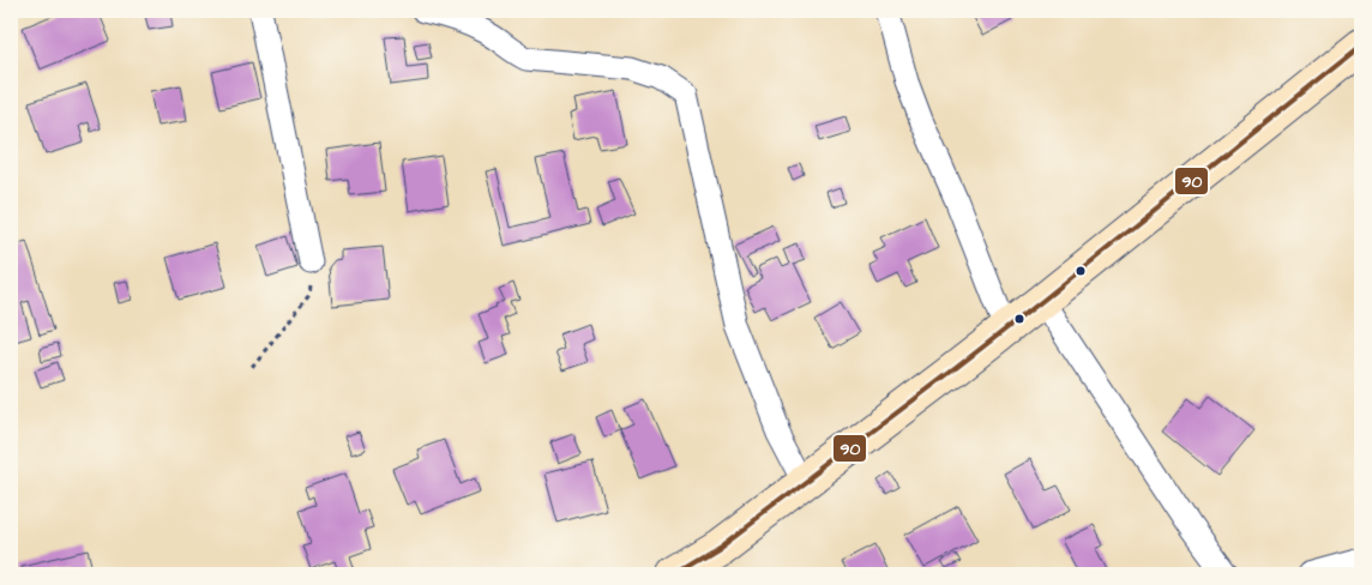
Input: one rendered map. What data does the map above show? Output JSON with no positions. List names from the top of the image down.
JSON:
{
  "lines": ["transit line 90"]
}
